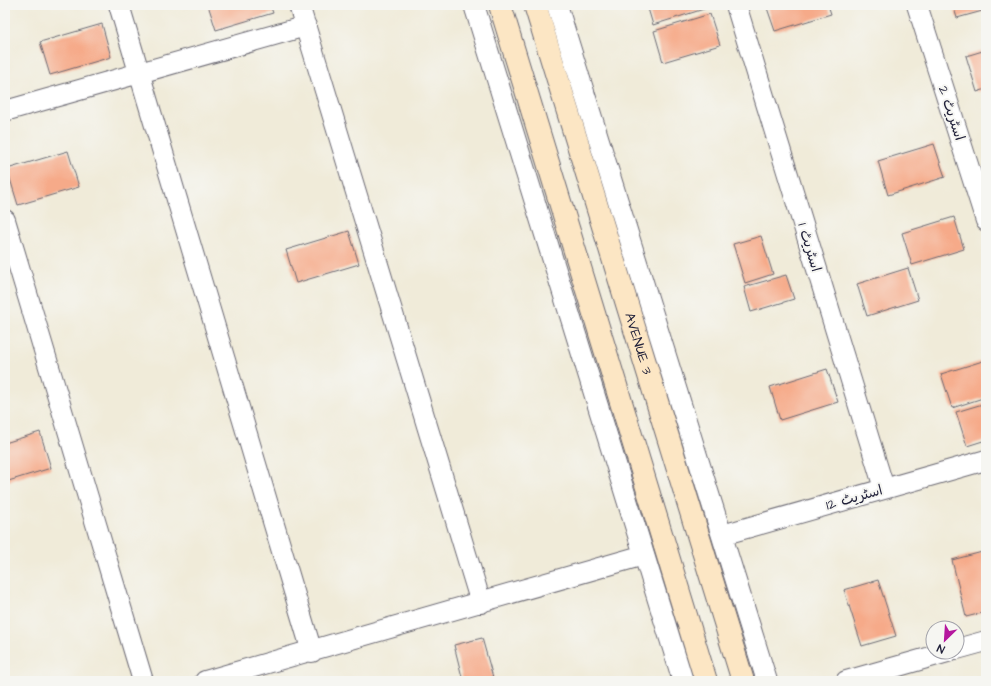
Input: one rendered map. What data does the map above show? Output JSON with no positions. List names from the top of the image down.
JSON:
{
  "streets": {
    "main road": ["AVENUE 3"],
    "street": ["اسٹریٹ 2", "اسٹریٹ 1", "اسٹریٹ 12"]
  },
  "crossings": [
    ["اسٹریٹ 1", "اسٹریٹ 12"]
  ],
  "north": "bottom left"
}
